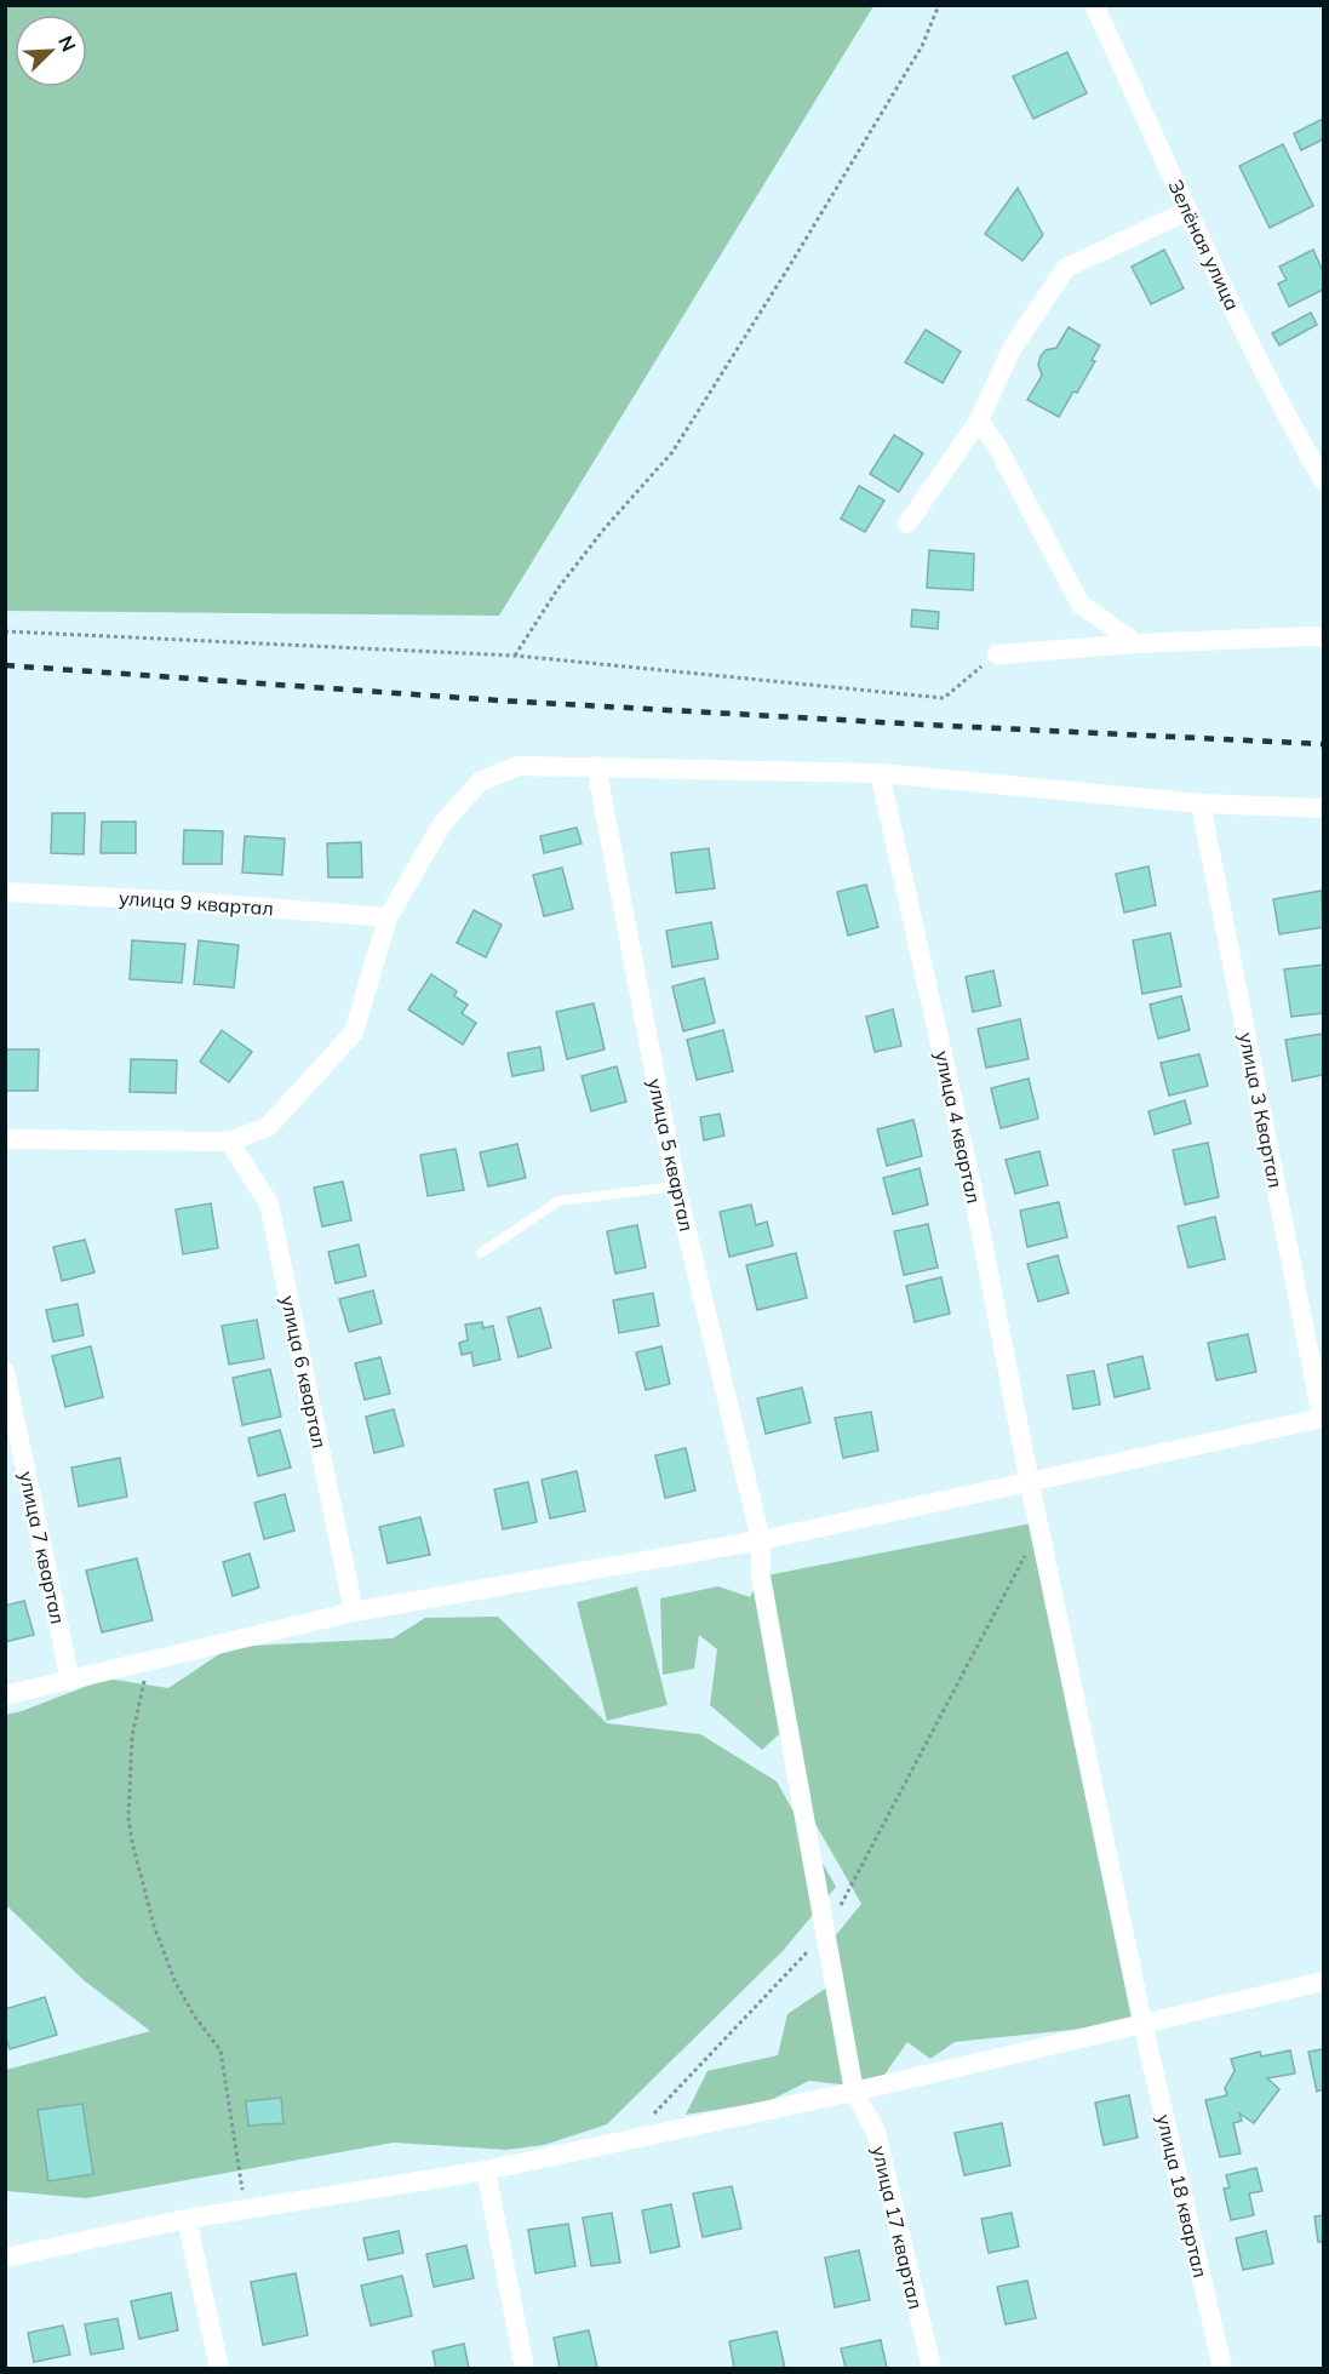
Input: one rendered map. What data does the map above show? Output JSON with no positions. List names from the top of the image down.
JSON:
{
  "streets": {
    "street": [
      "Зелёная улица",
      "улица 9 квартал",
      "улица 3 Квартал",
      "улица 4 квартал",
      "улица 5 квартал",
      "улица 6 квартал",
      "улица 7 квартал",
      "улица 18 квартал",
      "улица 17 квартал"
    ]
  },
  "crossings": [
    ["улица 4 квартал", "улица 18 квартал"],
    ["улица 5 квартал", "улица 17 квартал"]
  ],
  "north": "top right"
}
